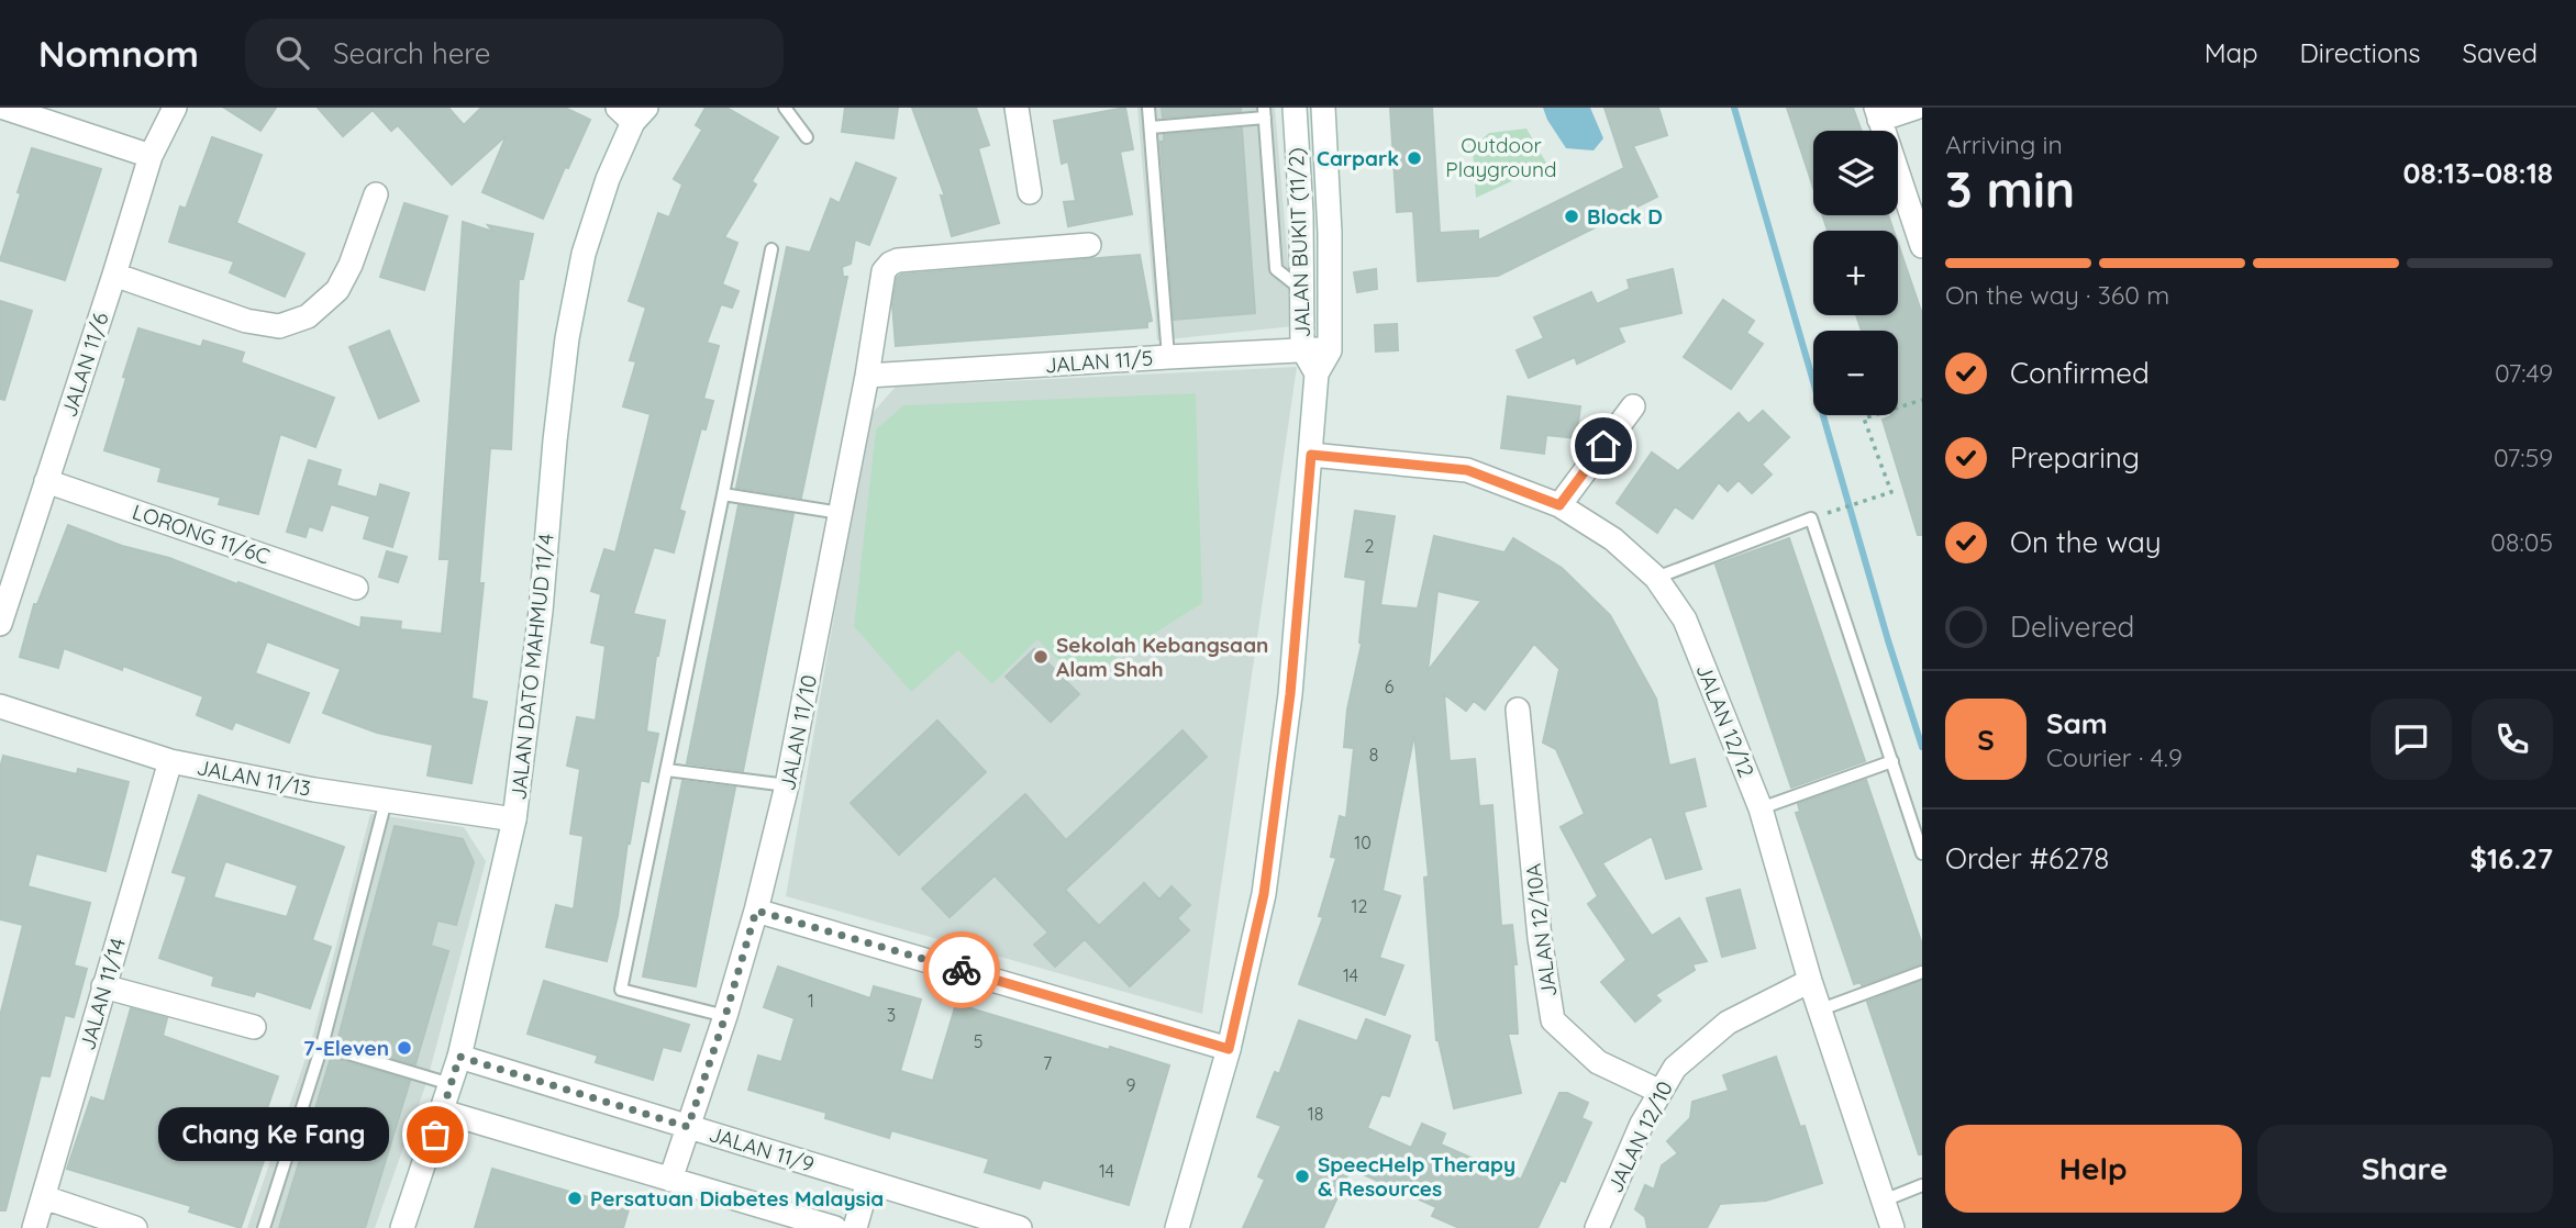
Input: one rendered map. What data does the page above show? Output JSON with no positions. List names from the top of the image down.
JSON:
{
  "streets": {
    "street": [
      "JALAN BUKIT (11/2)",
      "JALAN 11/5",
      "JALAN 11/6",
      "LORONG 11/6C",
      "JALAN DATO MAHMUD 11/4",
      "JALAN 12/12",
      "JALAN 11/10",
      "JALAN 11/13",
      "JALAN 12/10A",
      "JALAN 11/14",
      "JALAN 12/10",
      "JALAN 11/9"
    ]
  },
  "crossings": [
    ["JALAN BUKIT (11/2)", "JALAN 11/5"],
    ["JALAN BUKIT (11/2)", "JALAN 12/12"],
    ["JALAN 11/5", "JALAN 11/10"],
    ["JALAN 11/6", "LORONG 11/6C"],
    ["JALAN DATO MAHMUD 11/4", "JALAN 11/13"],
    ["JALAN DATO MAHMUD 11/4", "JALAN 11/9"],
    ["JALAN 12/12", "JALAN 12/10"],
    ["JALAN 11/10", "JALAN 11/9"],
    ["JALAN 11/13", "JALAN 11/14"],
    ["JALAN 12/10A", "JALAN 12/10"]
  ],
  "parks": ["Outdoor Playground"],
  "places": [
    "Carpark",
    "Block D",
    "Sekolah Kebangsaan Alam Shah",
    "7-Eleven",
    "Chang Ke Fang",
    "SpeecHelp Therapy & Resources",
    "Persatuan Diabetes Malaysia"
  ],
  "house_numbers": [
    "2",
    "6",
    "8",
    "10",
    "12",
    "14",
    "1",
    "3",
    "5",
    "7",
    "9",
    "18",
    "14"
  ],
  "page": {
    "header": "Nomnom",
    "search": "Search here",
    "nav": ["Map", "Directions", "Saved"],
    "heading": ["3 min", "Arriving in", "08:13–08:18"],
    "panel": [
      "Sam",
      "Courier · 4.9",
      "Order #6278",
      "$16.27"
    ],
    "map_buttons": ["+", "−"],
    "bar": "On the way · 360 m",
    "list": [
      ["Confirmed", "07:49"],
      ["Preparing", "07:59"],
      ["On the way", "08:05"],
      "Delivered"
    ],
    "round": "S",
    "bubble": "Chang Ke Fang",
    "buttons": ["Help", "Share"]
  }
}
